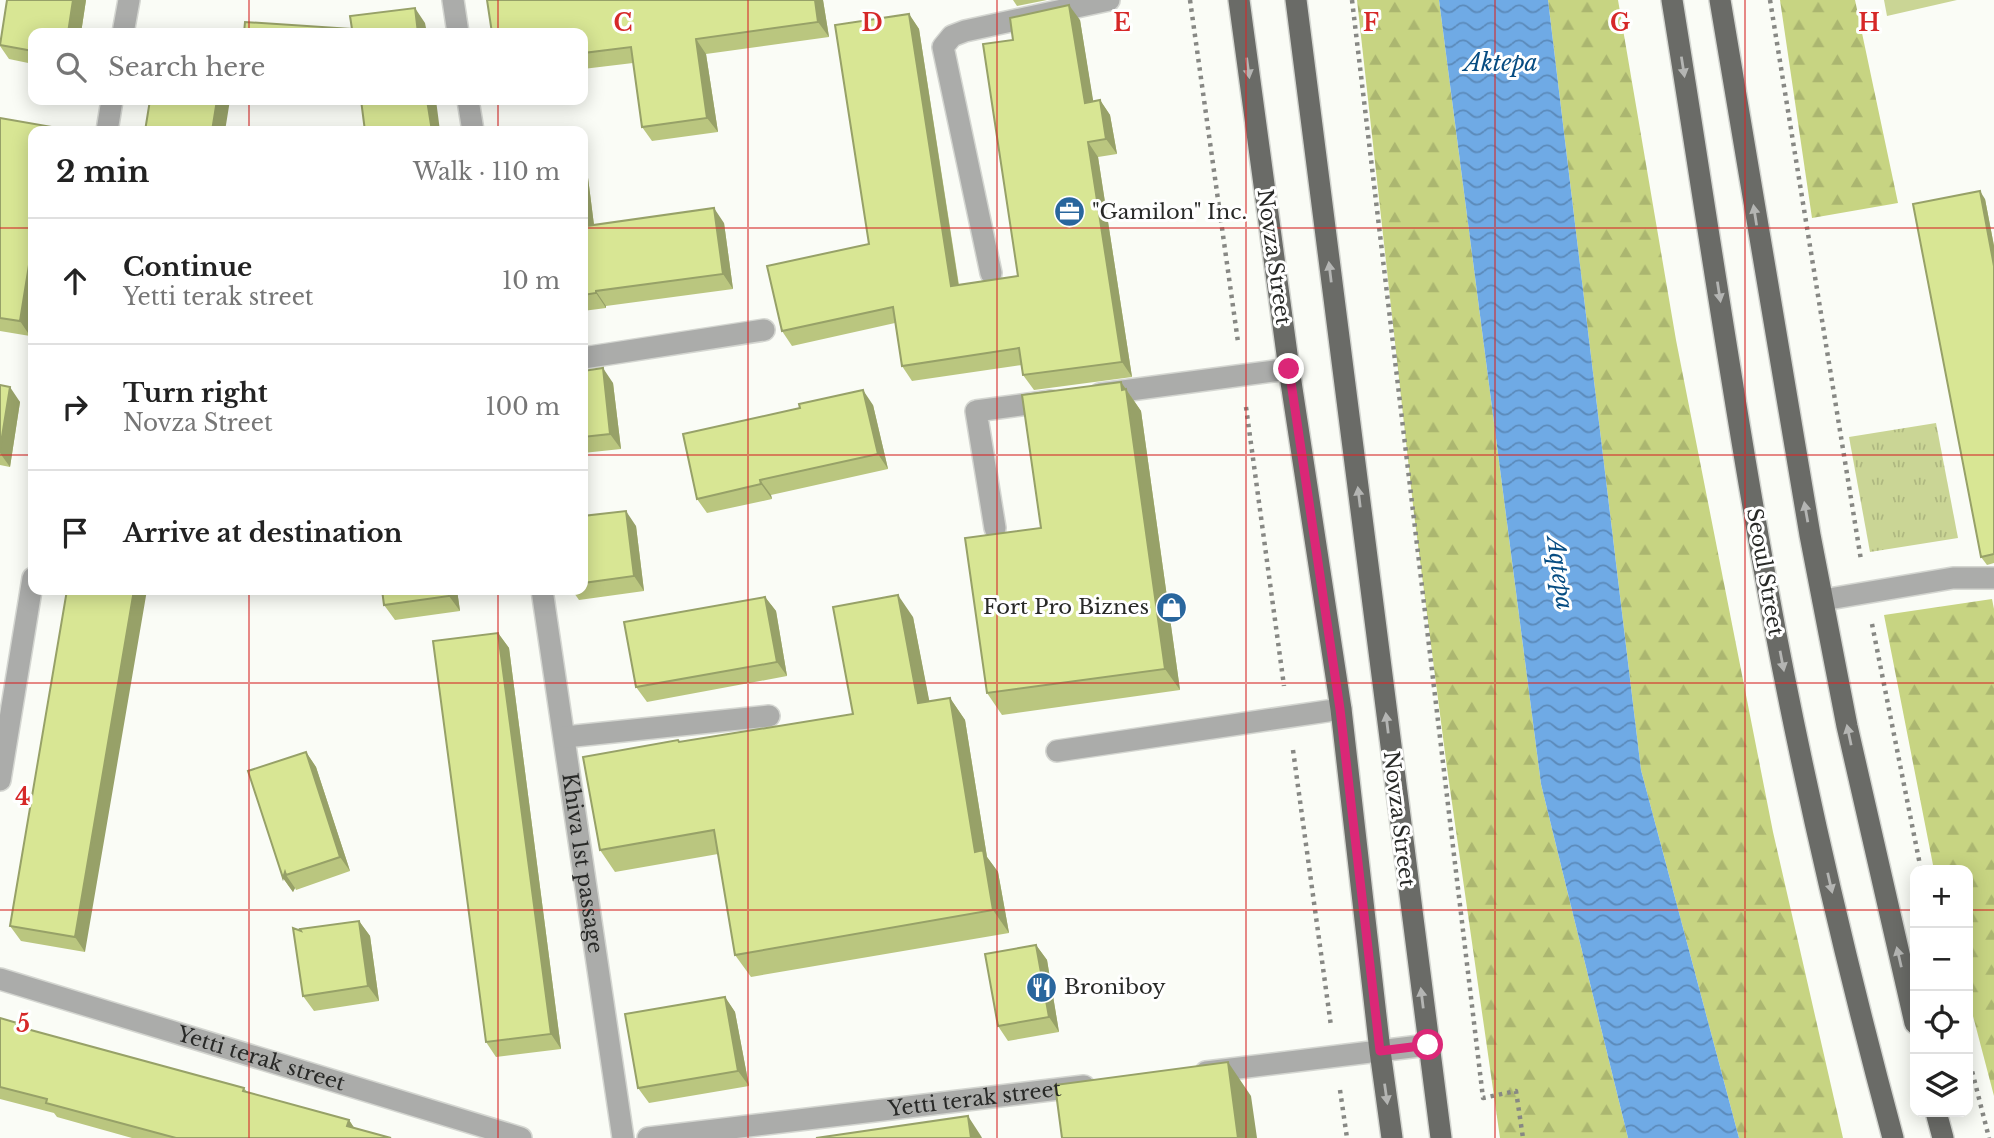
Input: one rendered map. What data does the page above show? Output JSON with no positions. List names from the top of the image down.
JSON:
{
  "streets": {
    "main road": ["Novza Street", "Seoul Street"],
    "street": ["Khiva 1st passage", "Yetti terak street"]
  },
  "water": ["Aktepa", "Aqtepa"],
  "places": {
    "office": ["\"Gamilon\" Inc."],
    "shop": ["Fort Pro Biznes"],
    "restaurant": ["Broniboy"]
  },
  "page": {
    "search": "Search here",
    "heading": ["2 min", "Walk · 110 m"],
    "list": [
      ["Continue", "Yetti terak street", "10 m"],
      ["Turn right", "Novza Street", "100 m"],
      "Arrive at destination"
    ],
    "map_buttons": ["+", "−"]
  },
  "grid": {
    "columns": [
      "C",
      "D",
      "E",
      "F",
      "G",
      "H"
    ],
    "rows": ["4", "5"]
  }
}
